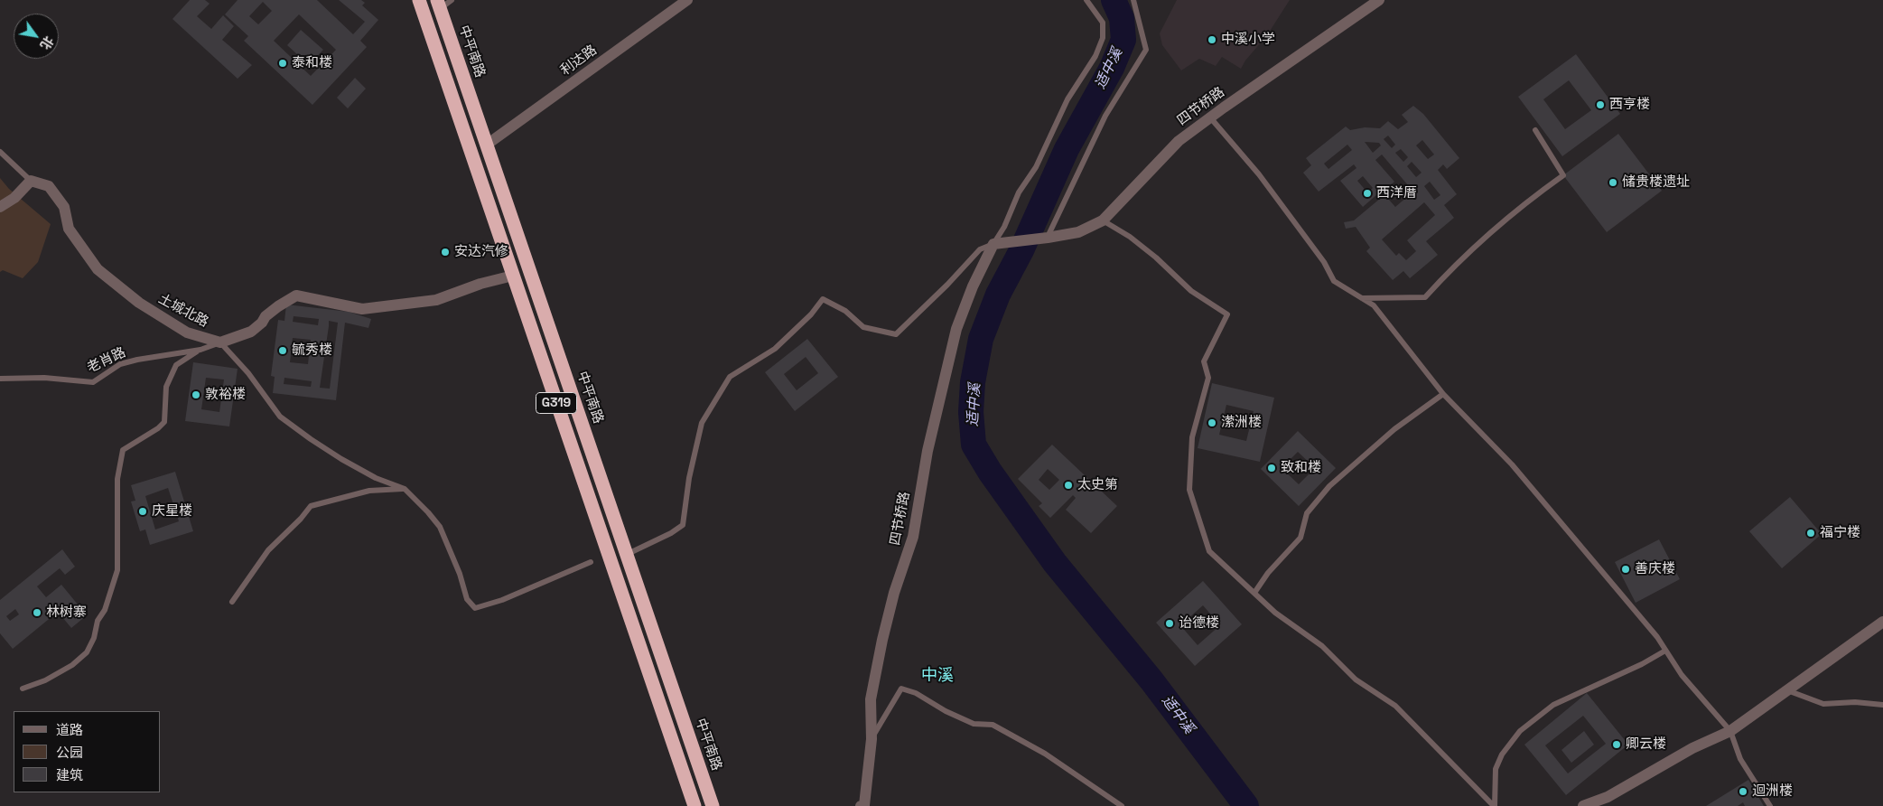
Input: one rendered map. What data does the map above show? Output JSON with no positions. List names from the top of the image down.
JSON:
{
  "streets": {
    "highway": ["中平南路", "G319"],
    "street": ["利达路", "四节桥路", "土城北路"],
    "lane": ["老肖路"]
  },
  "crossings": [
    ["中平南路", "利达路"],
    ["土城北路", "老肖路"]
  ],
  "districts": ["中溪"],
  "water": ["适中溪"],
  "places": [
    "中溪小学",
    "泰和楼",
    "西亨楼",
    "储贵楼遗址",
    "西洋厝",
    "安达汽修",
    "毓秀楼",
    "敦裕楼",
    "潆洲楼",
    "致和楼",
    "太史第",
    "庆星楼",
    "福宁楼",
    "善庆楼",
    "林树寨",
    "诒德楼",
    "卿云楼",
    "迴洲楼"
  ],
  "legend": ["道路", "公园", "建筑"],
  "north": "bottom right"
}
